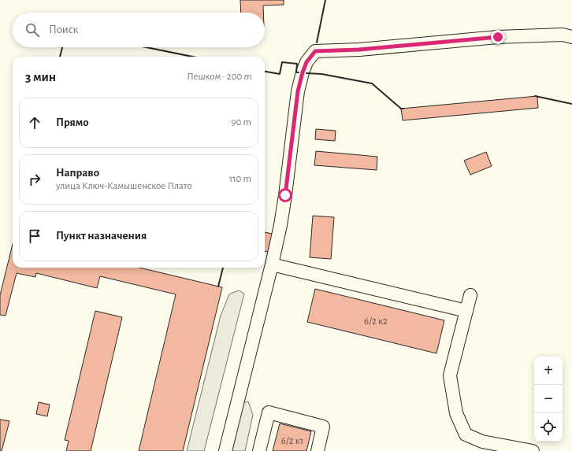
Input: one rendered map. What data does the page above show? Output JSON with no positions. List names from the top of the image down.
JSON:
{
  "house_numbers": ["6/2 к2", "6/2 к1"],
  "page": {
    "search": "Поиск",
    "heading": ["3 мин", "Пешком · 200 m"],
    "list": [
      ["Прямо", "90 m"],
      ["Направо", "улица Ключ-Камышенское Плато", "110 m"],
      "Пункт назначения"
    ],
    "map_buttons": ["+", "−"]
  }
}
